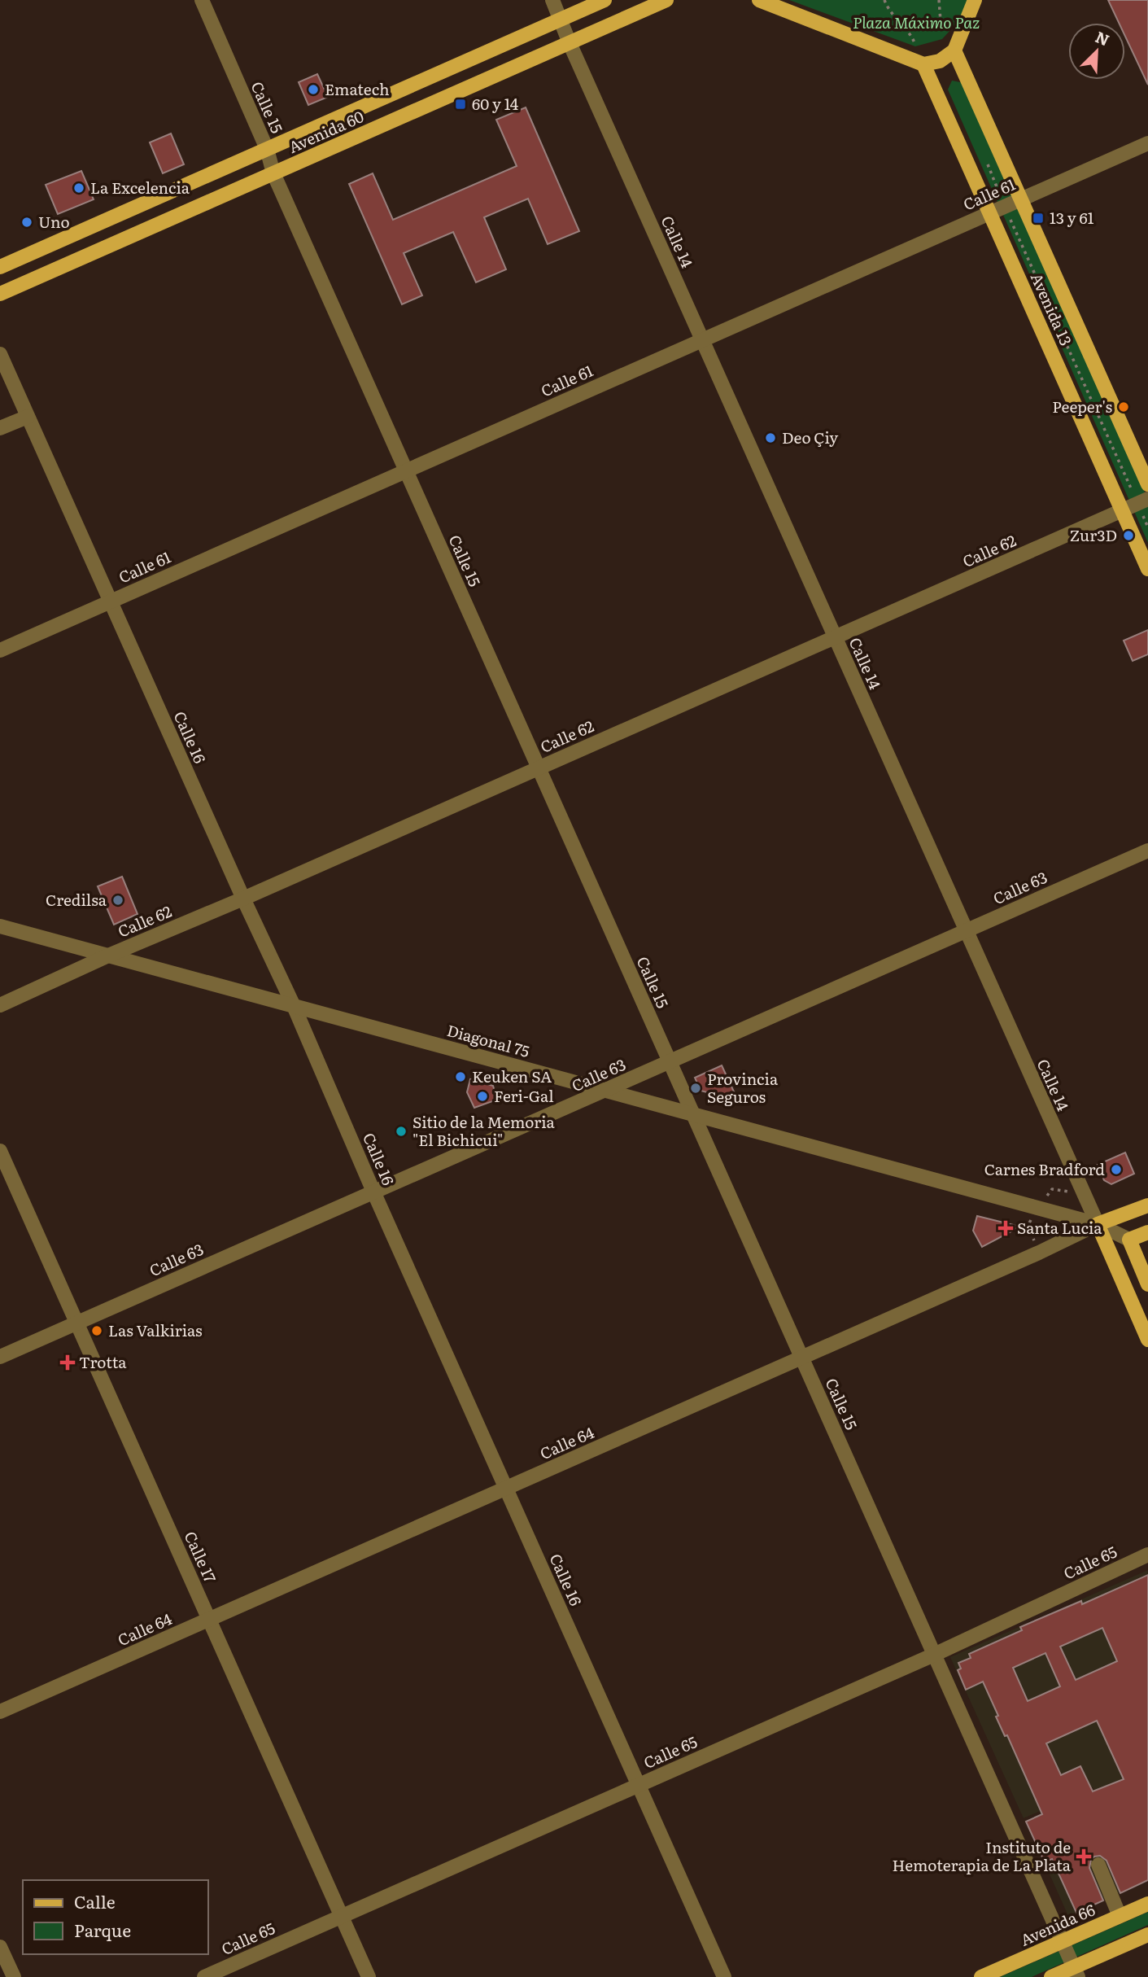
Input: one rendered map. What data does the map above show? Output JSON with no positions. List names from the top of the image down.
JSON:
{
  "streets": {
    "main road": [
      "Avenida 60",
      "Calle 14",
      "Avenida 13",
      "Calle 64",
      "Avenida 66"
    ],
    "street": [
      "Calle 15",
      "Calle 61",
      "Calle 62",
      "Calle 16",
      "Calle 63",
      "Diagonal 75",
      "Calle 17",
      "Calle 65"
    ]
  },
  "crossings": [
    ["Calle 15", "Avenida 60"],
    ["Calle 15", "Calle 61"],
    ["Calle 15", "Calle 62"],
    ["Calle 15", "Calle 63"],
    ["Calle 15", "Diagonal 75"],
    ["Calle 15", "Calle 64"],
    ["Calle 15", "Calle 65"],
    ["Calle 15", "Avenida 66"],
    ["Avenida 60", "Calle 14"],
    ["Calle 61", "Calle 14"],
    ["Calle 61", "Avenida 13"],
    ["Calle 61", "Calle 16"],
    ["Calle 14", "Calle 62"],
    ["Calle 14", "Calle 63"],
    ["Calle 14", "Diagonal 75"],
    ["Calle 14", "Calle 64"],
    ["Avenida 13", "Calle 62"],
    ["Calle 62", "Calle 16"],
    ["Calle 62", "Diagonal 75"],
    ["Calle 16", "Calle 63"],
    ["Calle 16", "Diagonal 75"],
    ["Calle 16", "Calle 64"],
    ["Calle 16", "Calle 65"],
    ["Calle 63", "Diagonal 75"],
    ["Calle 63", "Calle 17"],
    ["Diagonal 75", "Calle 64"],
    ["Calle 64", "Calle 17"],
    ["Calle 17", "Calle 65"]
  ],
  "parks": ["Plaza Máximo Paz"],
  "places": {
    "other": [
      "Ematech",
      "La Excelencia",
      "Uno",
      "Peeper's",
      "Deo Çiy",
      "Zur3D",
      "Credilsa",
      "Keuken SA",
      "Provincia Seguros",
      "Feri-Gal",
      "Sitio de la Memoria \"El Bichicui\"",
      "Carnes Bradford",
      "Las Valkirias"
    ],
    "transit": ["60 y 14", "13 y 61"],
    "health": ["Santa Lucia", "Trotta", "Instituto de Hemoterapia de La Plata"]
  },
  "legend": ["Calle", "Parque"],
  "north": "top right"
}
